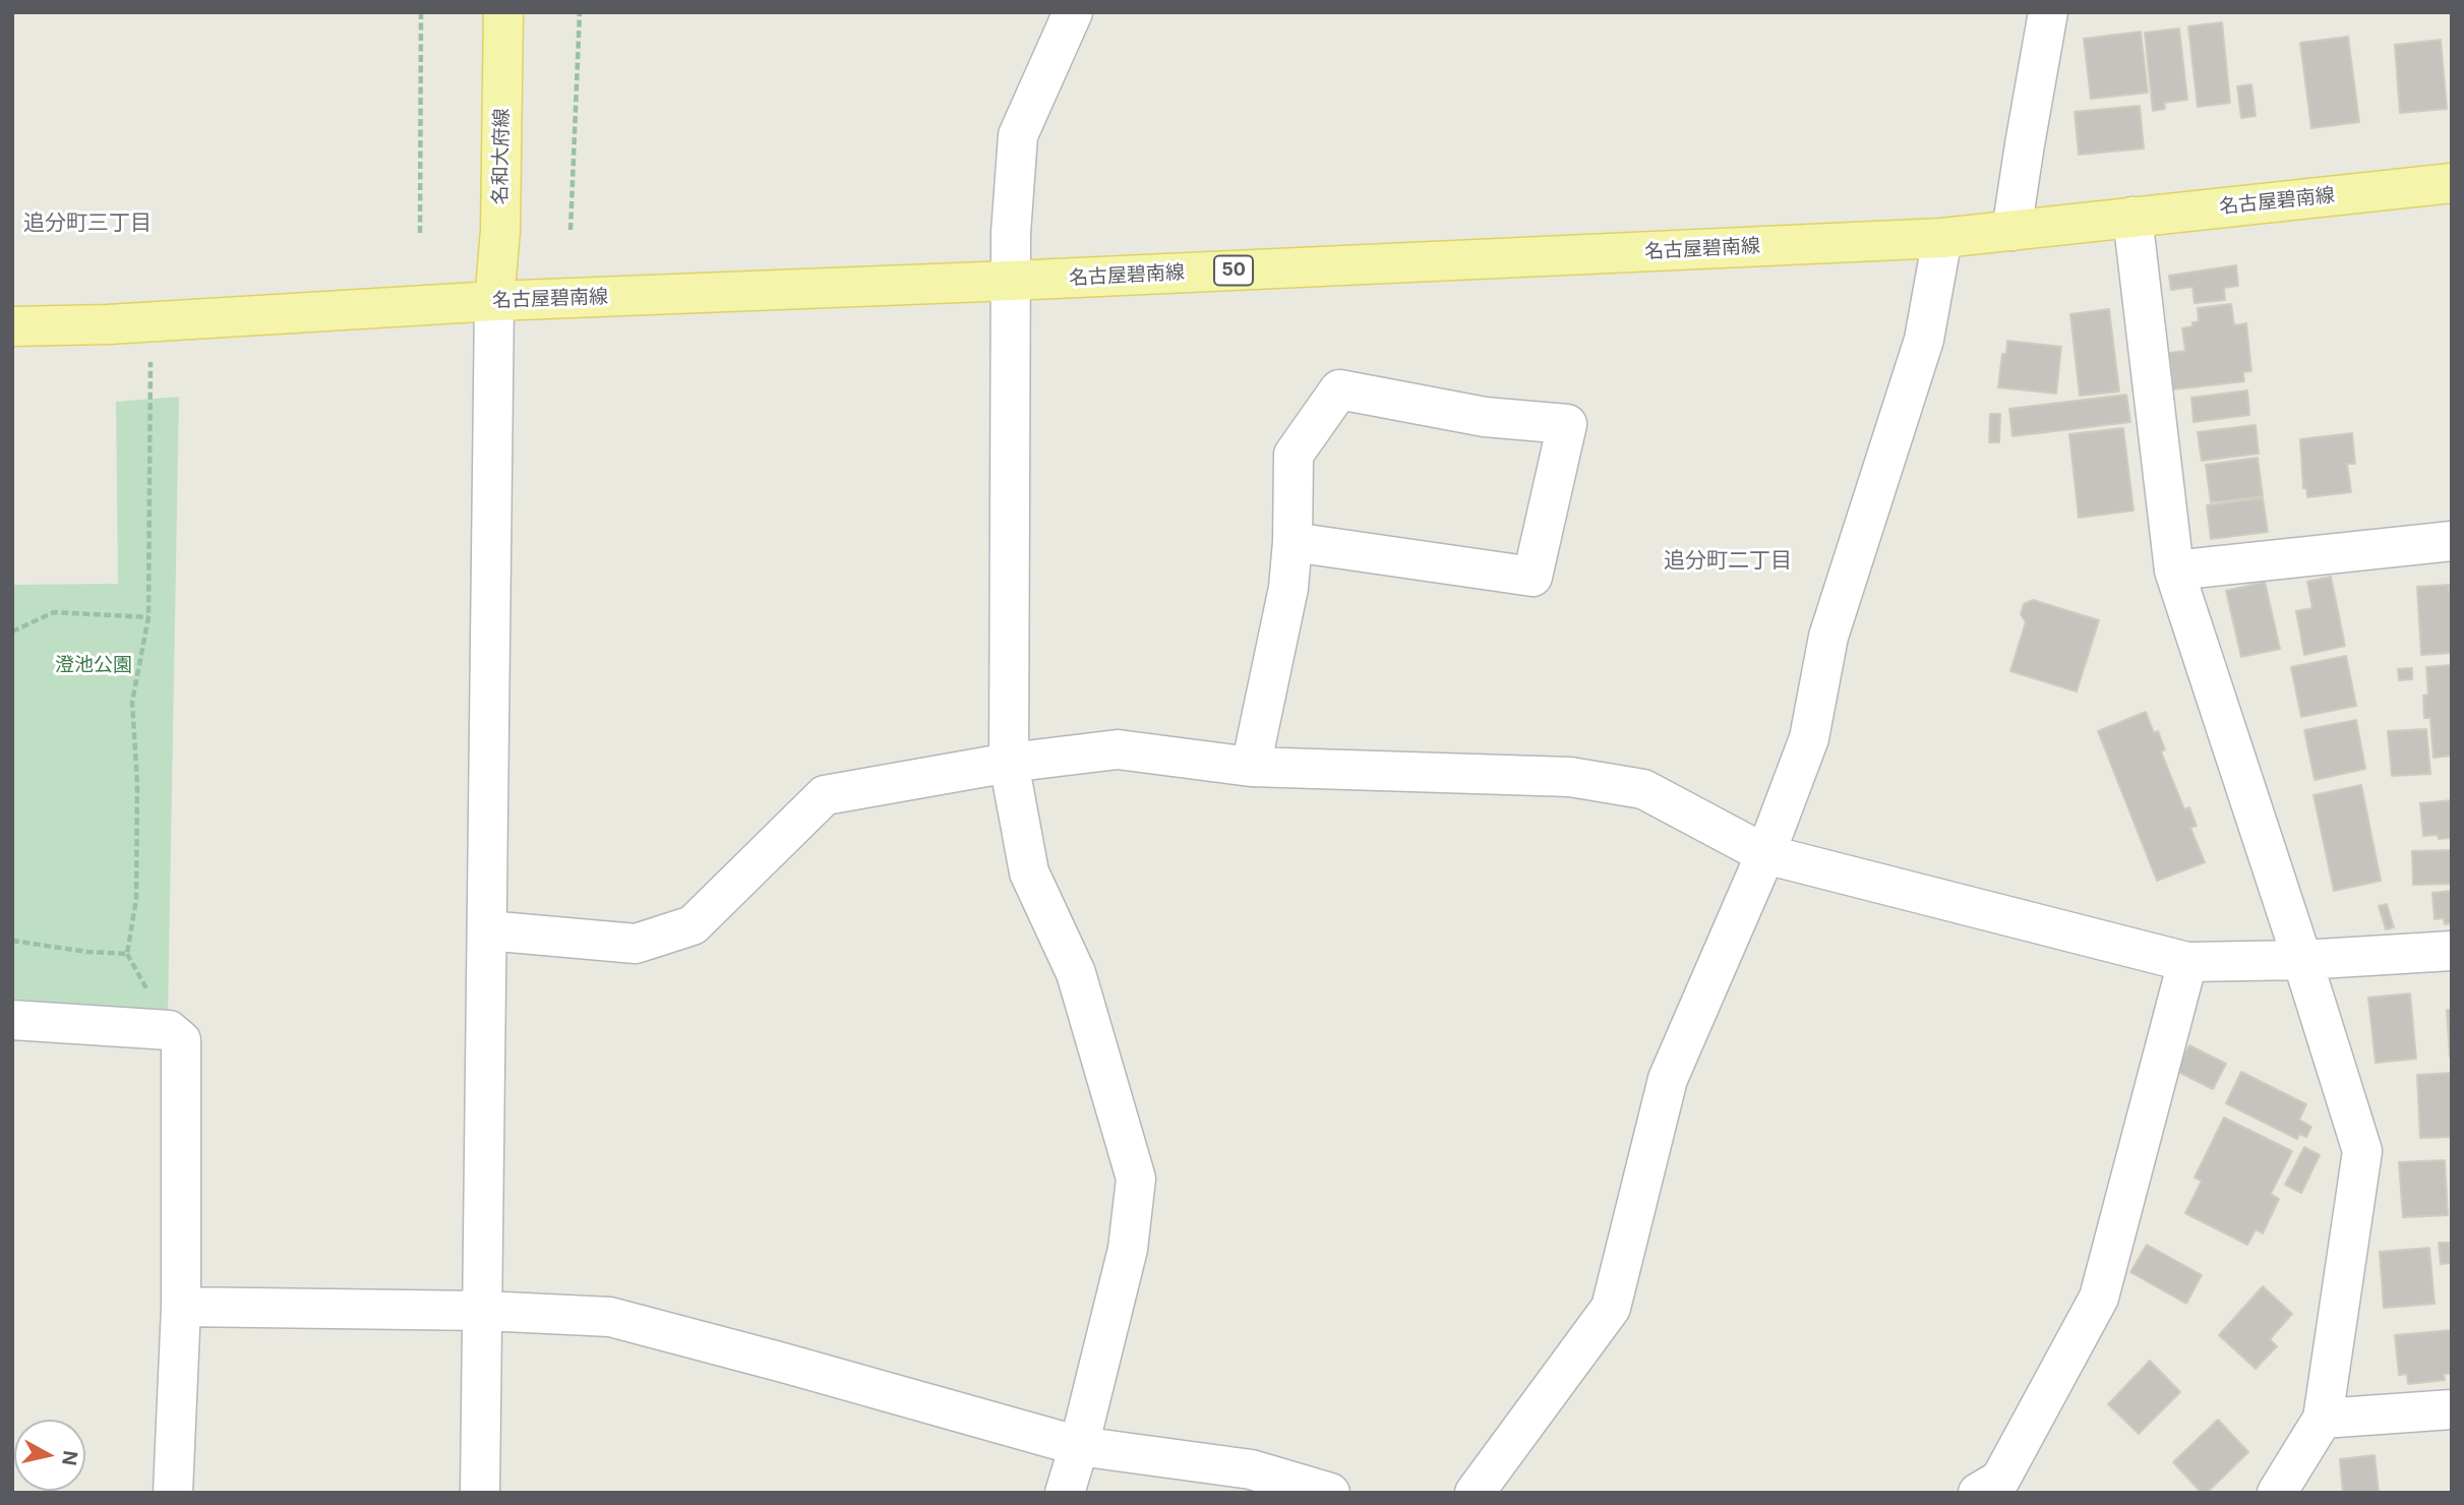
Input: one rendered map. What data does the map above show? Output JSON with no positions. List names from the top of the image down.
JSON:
{
  "streets": {
    "main road": ["名和大府線", "名古屋碧南線", "50"]
  },
  "crossings": [
    ["名和大府線", "名古屋碧南線"]
  ],
  "districts": ["追分町三丁目", "追分町二丁目"],
  "parks": ["澄池公園"],
  "north": "right"
}
